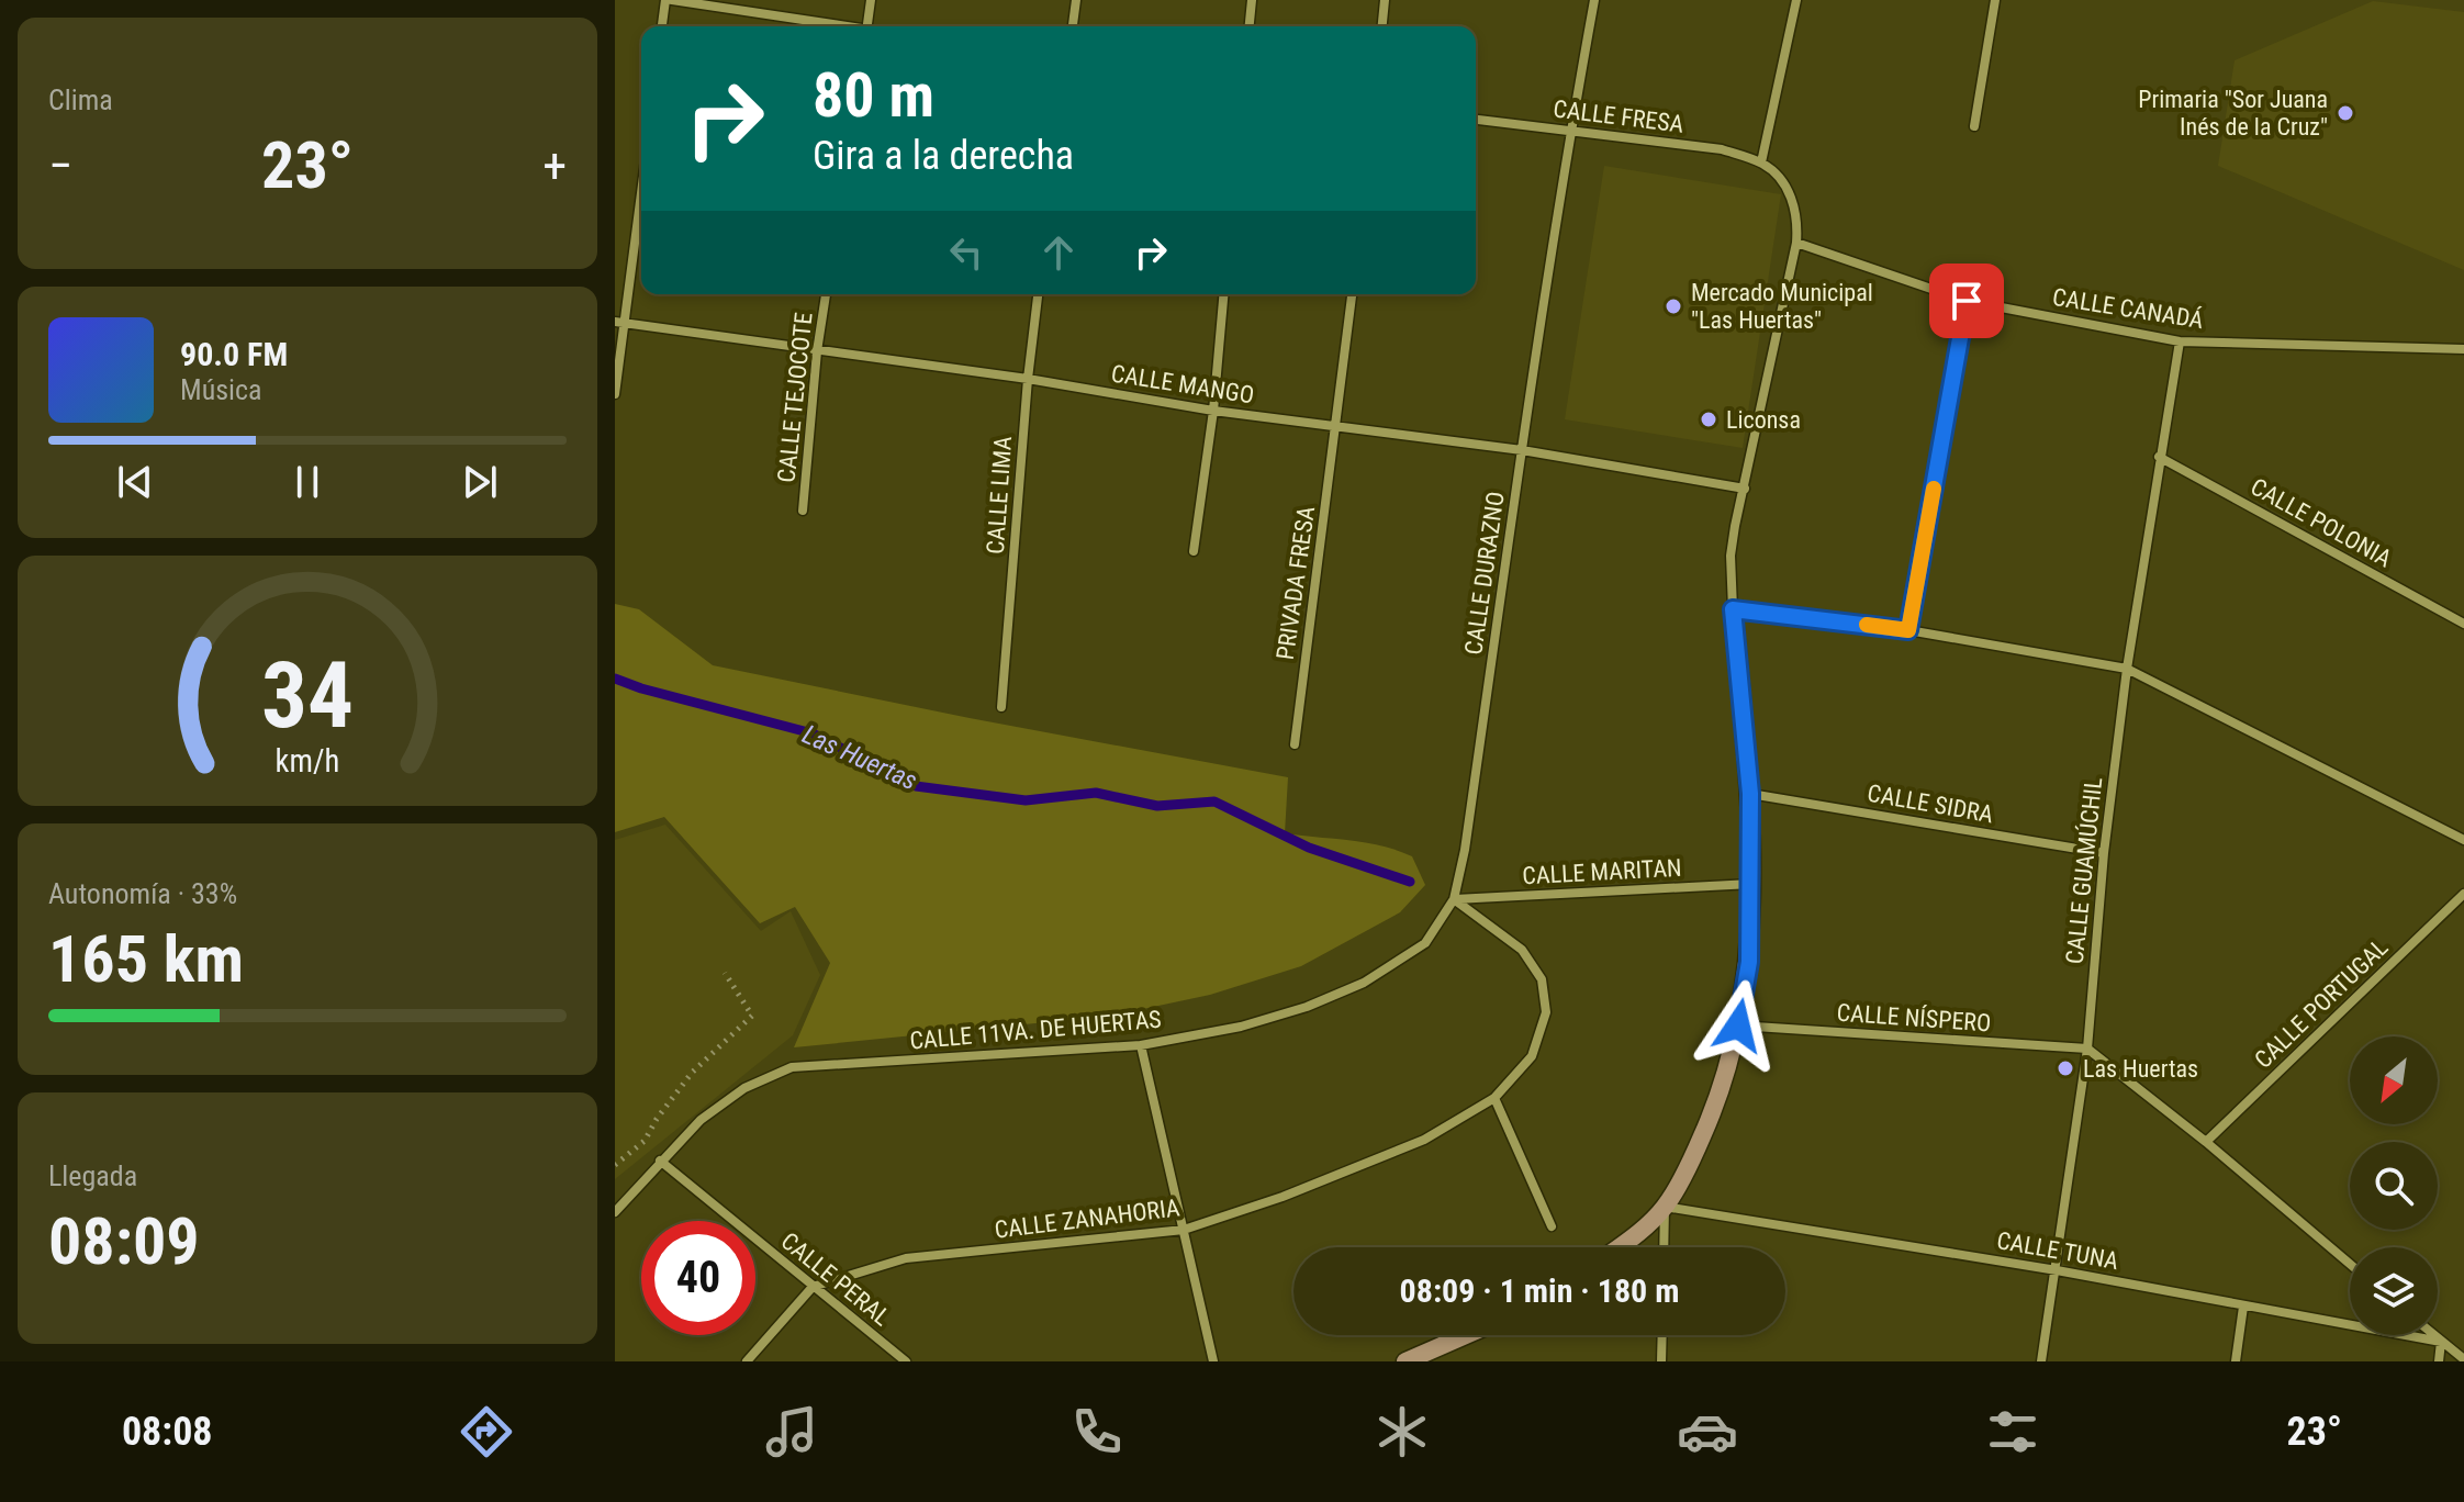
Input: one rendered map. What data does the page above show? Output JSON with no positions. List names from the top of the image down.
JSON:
{
  "streets": {
    "street": [
      "CALLE FRESA",
      "CALLE CANADÁ",
      "CALLE MANGO",
      "CALLE TEJOCOTE",
      "CALLE LIMA",
      "CALLE POLONIA",
      "CALLE DURAZNO",
      "PRIVADA FRESA",
      "CALLE SIDRA",
      "CALLE GUAMÚCHIL",
      "CALLE MARITAN",
      "CALLE PORTUGAL",
      "CALLE NÍSPERO",
      "CALLE 11VA. DE HUERTAS",
      "CALLE ZANAHORIA",
      "CALLE TUNA",
      "CALLE PERAL"
    ]
  },
  "crossings": [
    ["CALLE FRESA", "CALLE DURAZNO"],
    ["CALLE CANADÁ", "CALLE GUAMÚCHIL"],
    ["CALLE MANGO", "CALLE TEJOCOTE"],
    ["CALLE MANGO", "CALLE LIMA"],
    ["CALLE MANGO", "CALLE DURAZNO"],
    ["CALLE MANGO", "PRIVADA FRESA"],
    ["CALLE POLONIA", "CALLE GUAMÚCHIL"],
    ["CALLE DURAZNO", "CALLE MARITAN"],
    ["CALLE DURAZNO", "CALLE 11VA. DE HUERTAS"],
    ["CALLE SIDRA", "CALLE GUAMÚCHIL"],
    ["CALLE GUAMÚCHIL", "CALLE NÍSPERO"],
    ["CALLE GUAMÚCHIL", "CALLE TUNA"],
    ["CALLE MARITAN", "CALLE 11VA. DE HUERTAS"],
    ["CALLE 11VA. DE HUERTAS", "CALLE PERAL"],
    ["CALLE ZANAHORIA", "CALLE PERAL"]
  ],
  "water": ["Las Huertas"],
  "places": [
    "Primaria \"Sor Juana Inés de la Cruz\"",
    "Mercado Municipal \"Las Huertas\"",
    "Liconsa",
    "Las Huertas"
  ],
  "north": "bottom left",
  "page": {
    "tile": [
      "Clima",
      ["Autonomía · 33%", "165 km"],
      ["Llegada", "08:09"]
    ],
    "turn": ["80 m", "Gira a la derecha"],
    "heat": ["−", "23°", "+"],
    "song": ["90.0 FM", "Música"],
    "limit": "40",
    "trip": "08:09 · 1 min · 180 m",
    "tabs": ["08:08", "23°"],
    "gauge": ["34", "km/h"]
  }
}
